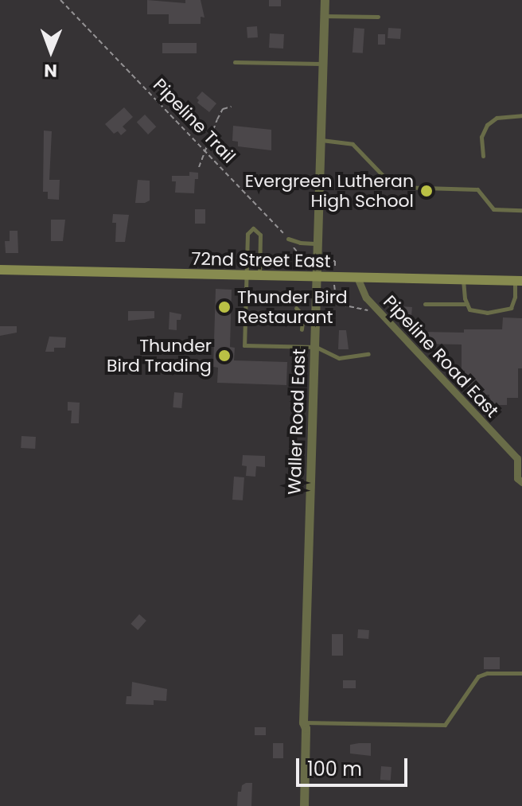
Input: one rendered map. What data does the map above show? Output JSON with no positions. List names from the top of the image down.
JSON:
{
  "streets": {
    "main road": ["72nd Street East"],
    "street": ["Pipeline Road East", "Waller Road East"],
    "path": ["Pipeline Trail"]
  },
  "crossings": [
    ["72nd Street East", "Pipeline Road East"],
    ["72nd Street East", "Waller Road East"]
  ],
  "places": ["Evergreen Lutheran High School", "Thunder Bird Restaurant", "Thunder Bird Trading"],
  "scale_bar": "100 m",
  "north": "bottom"
}
